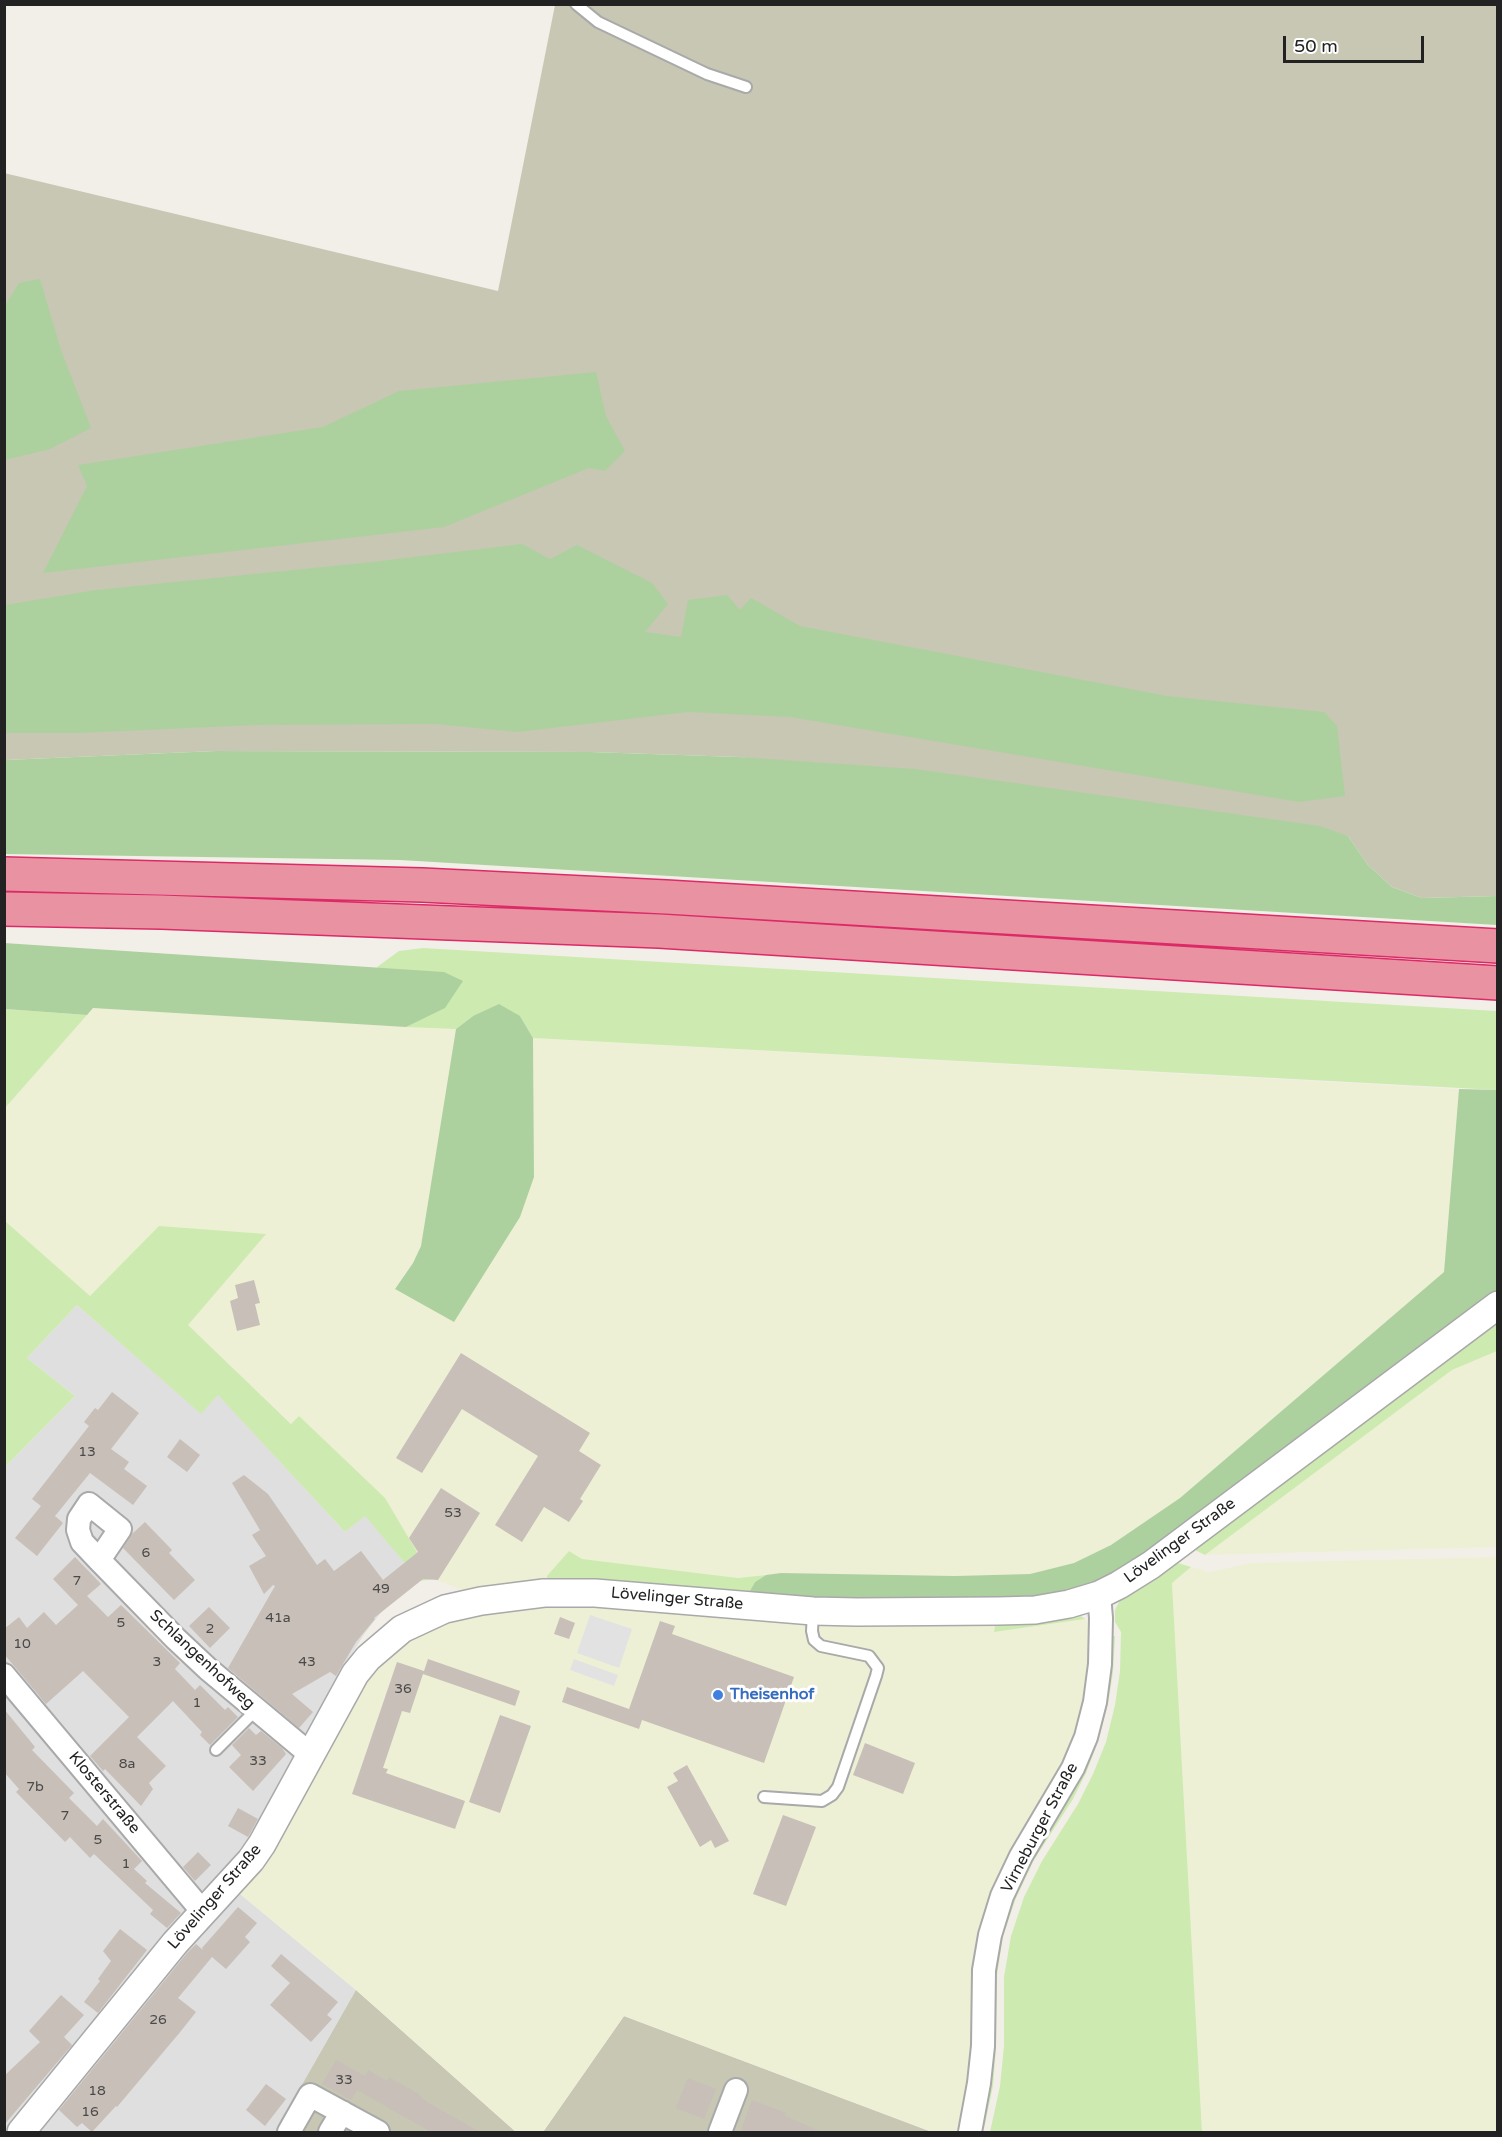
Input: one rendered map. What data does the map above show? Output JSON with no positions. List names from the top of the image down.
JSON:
{
  "streets": {
    "street": [
      "Lövelinger Straße",
      "Schlangenhofweg",
      "Klosterstraße",
      "Virneburger Straße"
    ]
  },
  "crossings": [
    ["Lövelinger Straße", "Schlangenhofweg"],
    ["Lövelinger Straße", "Klosterstraße"],
    ["Lövelinger Straße", "Virneburger Straße"]
  ],
  "places": ["Theisenhof"],
  "house_numbers": [
    "13",
    "53",
    "6",
    "7",
    "49",
    "41a",
    "5",
    "2",
    "10",
    "3",
    "43",
    "36",
    "1",
    "33",
    "8a",
    "7b",
    "7",
    "5",
    "1",
    "26",
    "33",
    "18",
    "16"
  ],
  "scale_bar": "50 m"
}
